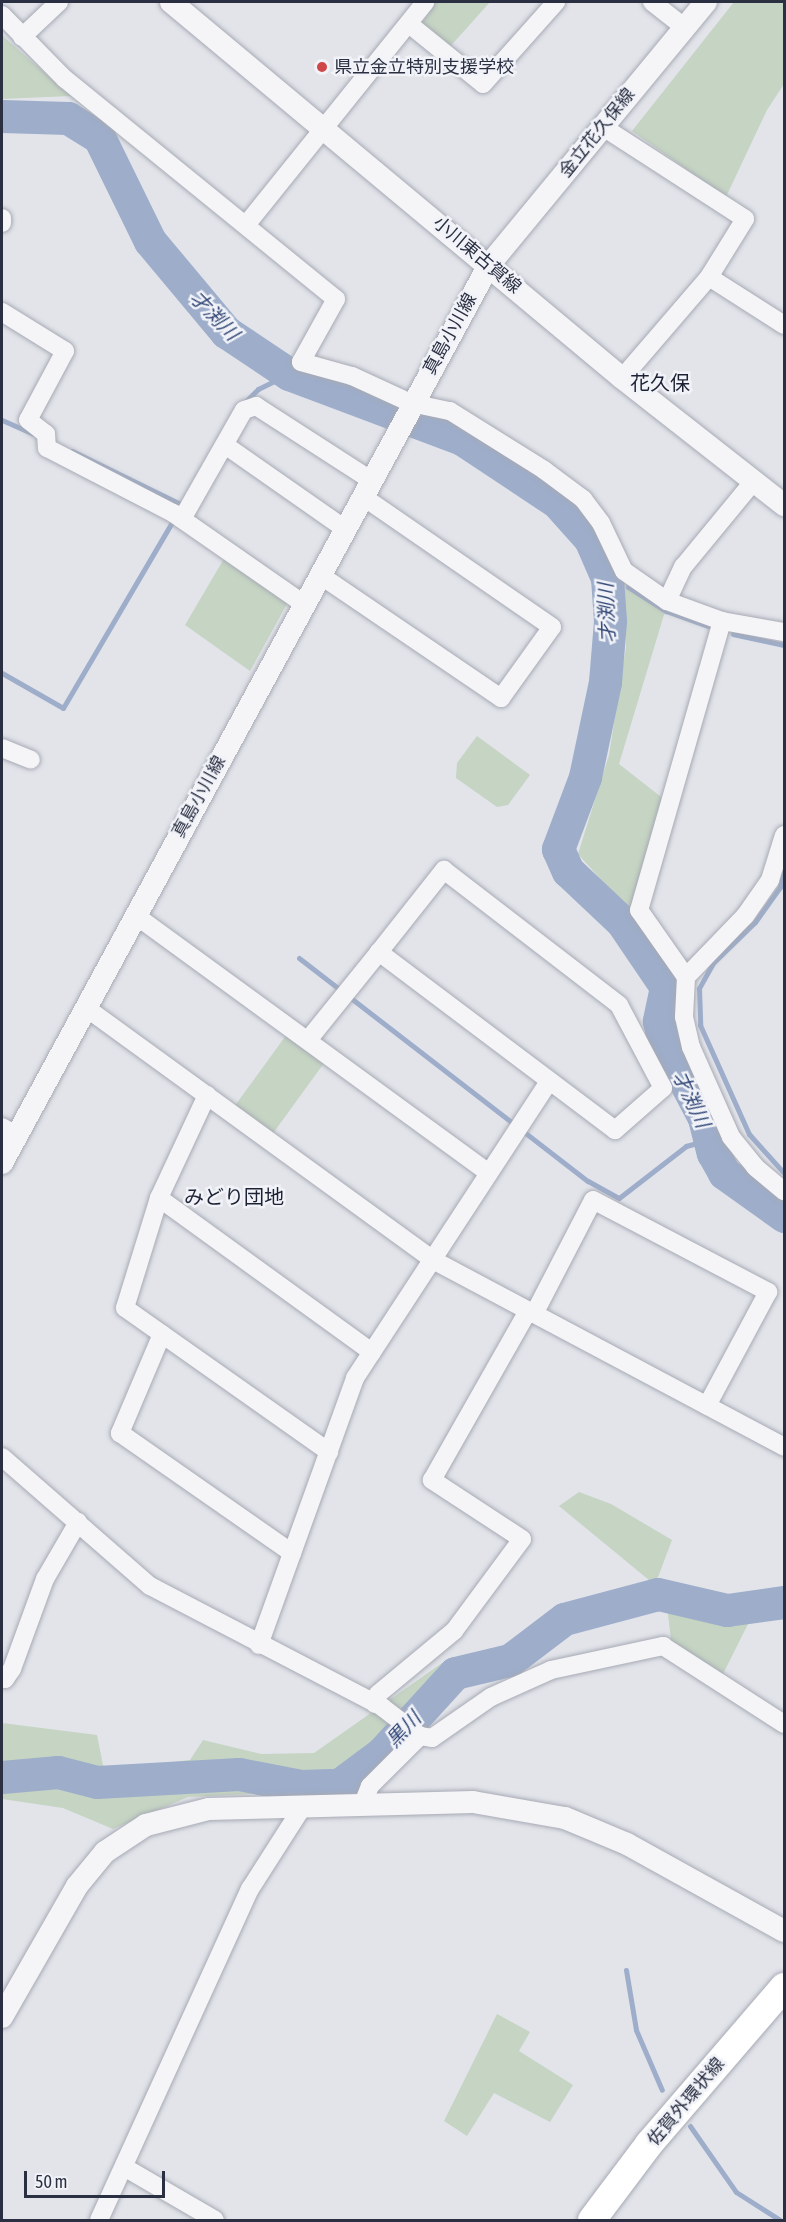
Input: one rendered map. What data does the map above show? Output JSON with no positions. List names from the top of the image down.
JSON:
{
  "streets": {
    "main road": ["佐賀外環状線"],
    "street": ["金立花久保線", "小川東古賀線", "真島小川線"]
  },
  "crossings": [
    ["金立花久保線", "小川東古賀線"],
    ["金立花久保線", "真島小川線"],
    ["小川東古賀線", "真島小川線"]
  ],
  "districts": ["花久保", "みどり団地"],
  "water": ["才渕川", "黒川"],
  "places": ["県立金立特別支援学校"],
  "scale_bar": "50 m"
}
